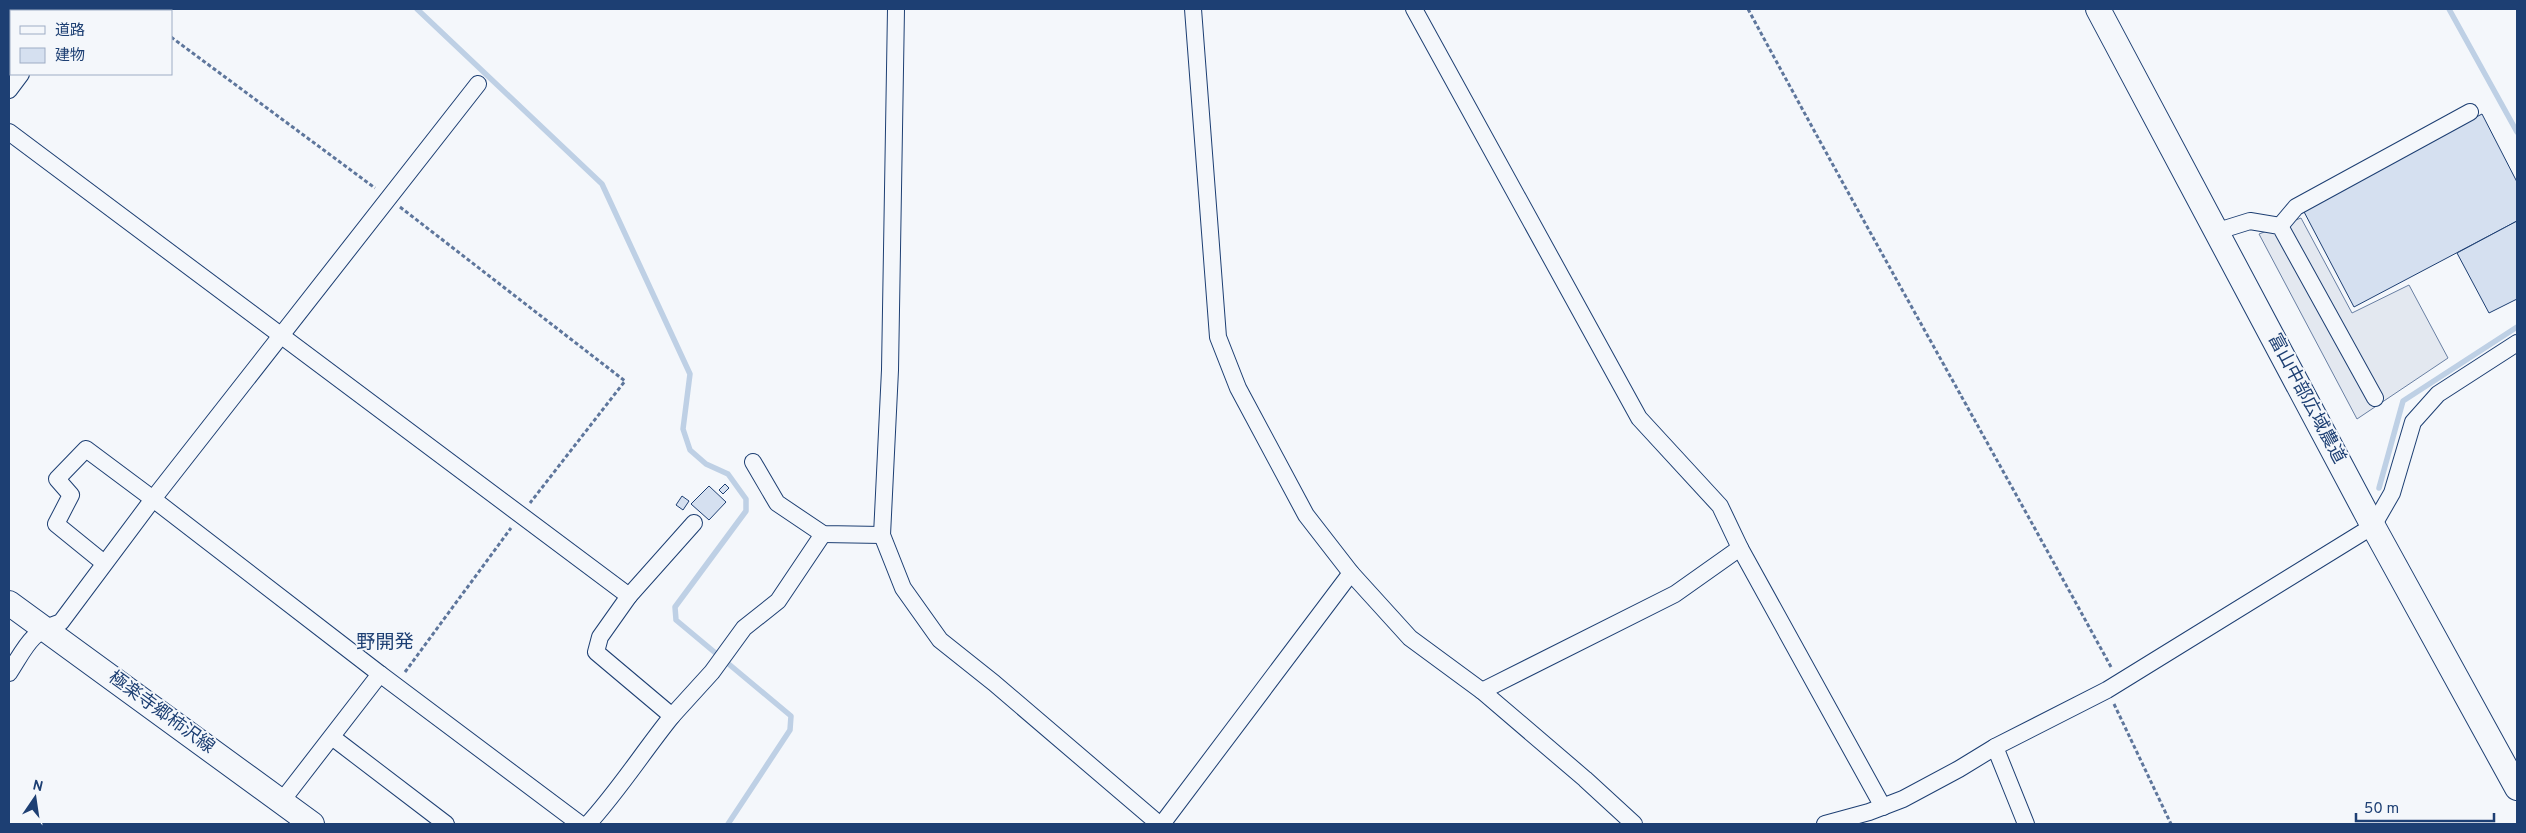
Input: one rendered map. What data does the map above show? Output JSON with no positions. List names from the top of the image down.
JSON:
{
  "streets": {
    "street": ["富山中部広域農道", "極楽寺郷柿沢線"]
  },
  "districts": ["野開発"],
  "legend": ["道路", "建物"],
  "scale_bar": "50 m",
  "north": "top"
}
